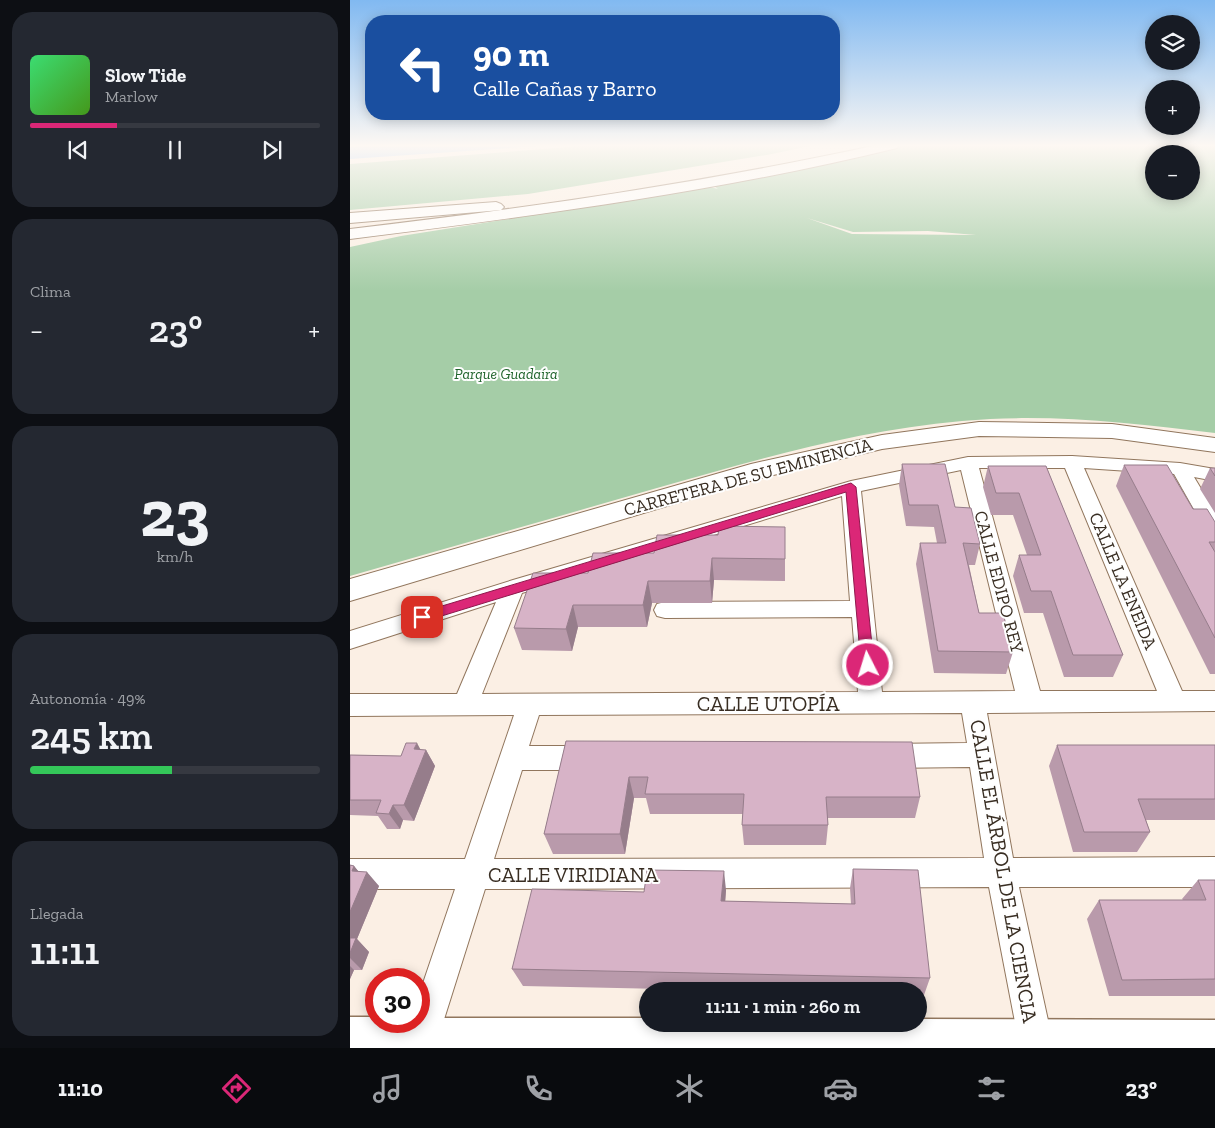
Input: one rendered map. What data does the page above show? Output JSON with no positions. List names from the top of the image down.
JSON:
{
  "streets": {
    "main road": ["CARRETERA DE SU EMINENCIA"],
    "street": [
      "CALLE LA ENEIDA",
      "CALLE EDIPO REY",
      "CALLE UTOPÍA",
      "CALLE EL ÁRBOL DE LA CIENCIA",
      "CALLE VIRIDIANA"
    ]
  },
  "crossings": [
    ["CALLE LA ENEIDA", "CALLE UTOPÍA"],
    ["CALLE EDIPO REY", "CALLE UTOPÍA"],
    ["CALLE UTOPÍA", "CALLE EL ÁRBOL DE LA CIENCIA"],
    ["CALLE EL ÁRBOL DE LA CIENCIA", "CALLE VIRIDIANA"]
  ],
  "parks": ["Parque Guadaíra"],
  "page": {
    "map_buttons": ["+", "−"],
    "turn": ["90 m", "Calle Cañas y Barro"],
    "song": ["Slow Tide", "Marlow"],
    "tile": [
      "Clima",
      ["23", "km/h"],
      ["Autonomía · 49%", "245 km"],
      ["Llegada", "11:11"]
    ],
    "heat": ["−", "23°", "+"],
    "limit": "30",
    "trip": "11:11 · 1 min · 260 m",
    "tabs": ["11:10", "23°"]
  }
}
